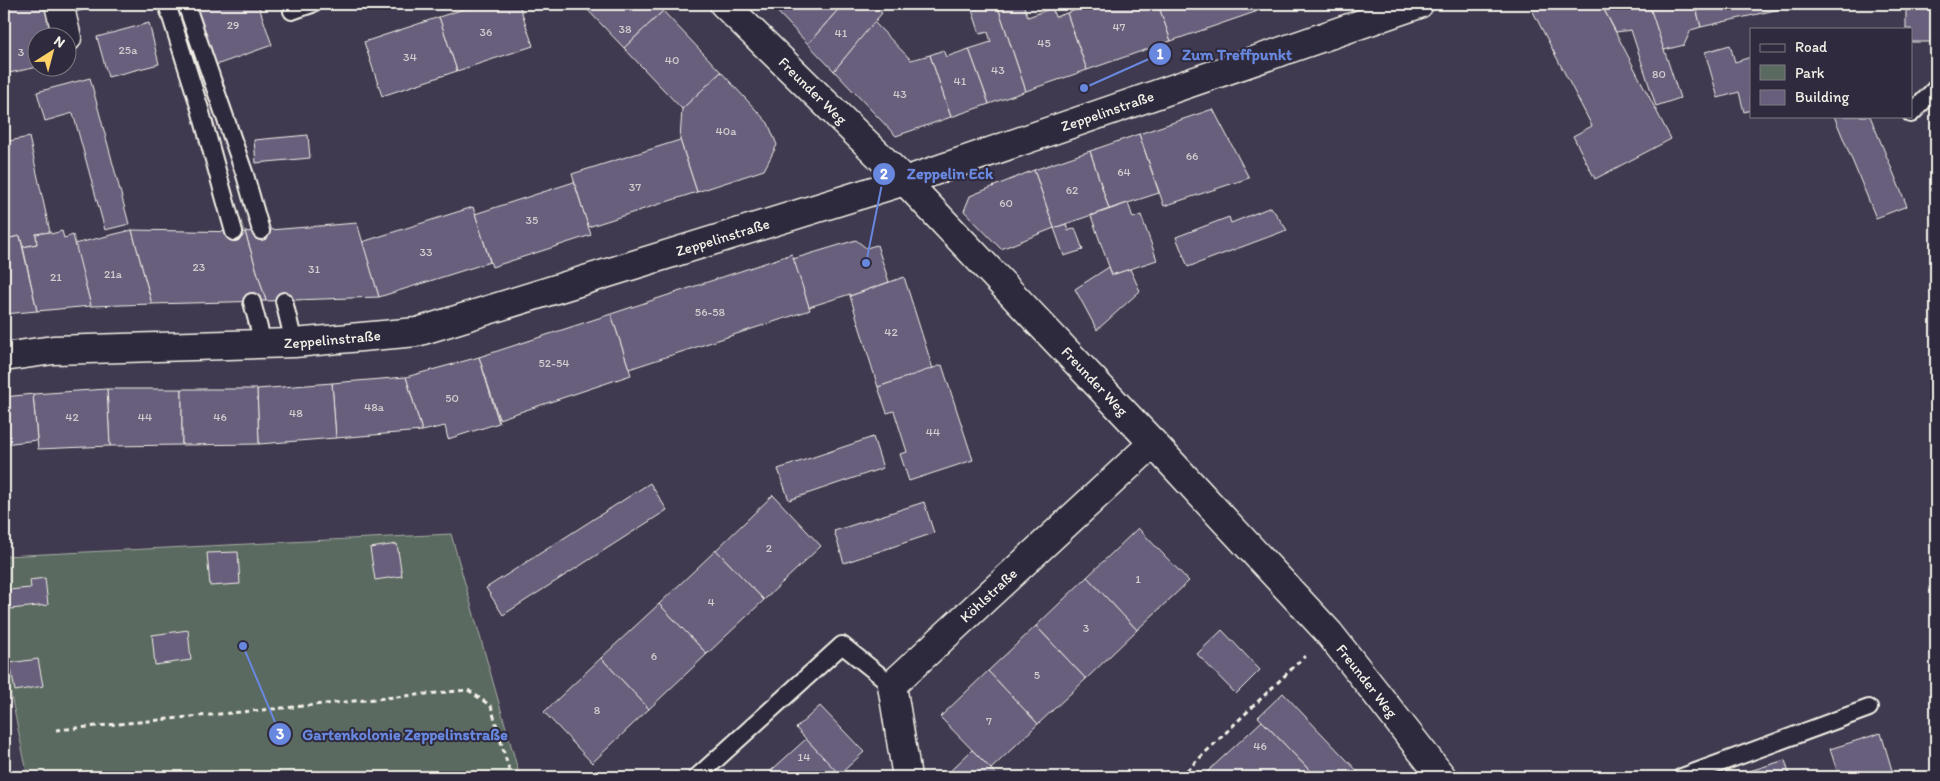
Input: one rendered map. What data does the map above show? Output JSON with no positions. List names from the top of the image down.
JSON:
{
  "streets": {
    "street": ["Freunder Weg", "Zeppelinstraße", "Köhlstraße"]
  },
  "crossings": [
    ["Freunder Weg", "Zeppelinstraße"],
    ["Freunder Weg", "Köhlstraße"]
  ],
  "places": ["Zum Treffpunkt", "Zeppelin Eck", "Gartenkolonie Zeppelinstraße"],
  "house_numbers": [
    "29",
    "47",
    "38",
    "36",
    "41",
    "45",
    "25a",
    "3",
    "34",
    "40",
    "43",
    "80",
    "41",
    "43",
    "40a",
    "66",
    "64",
    "37",
    "62",
    "60",
    "35",
    "33",
    "23",
    "31",
    "21a",
    "21",
    "56-58",
    "42",
    "52-54",
    "50",
    "48a",
    "48",
    "42",
    "44",
    "46",
    "44",
    "2",
    "1",
    "4",
    "3",
    "6",
    "5",
    "8",
    "7",
    "46",
    "14"
  ],
  "legend": ["Road", "Park", "Building"],
  "north": "top right"
}
